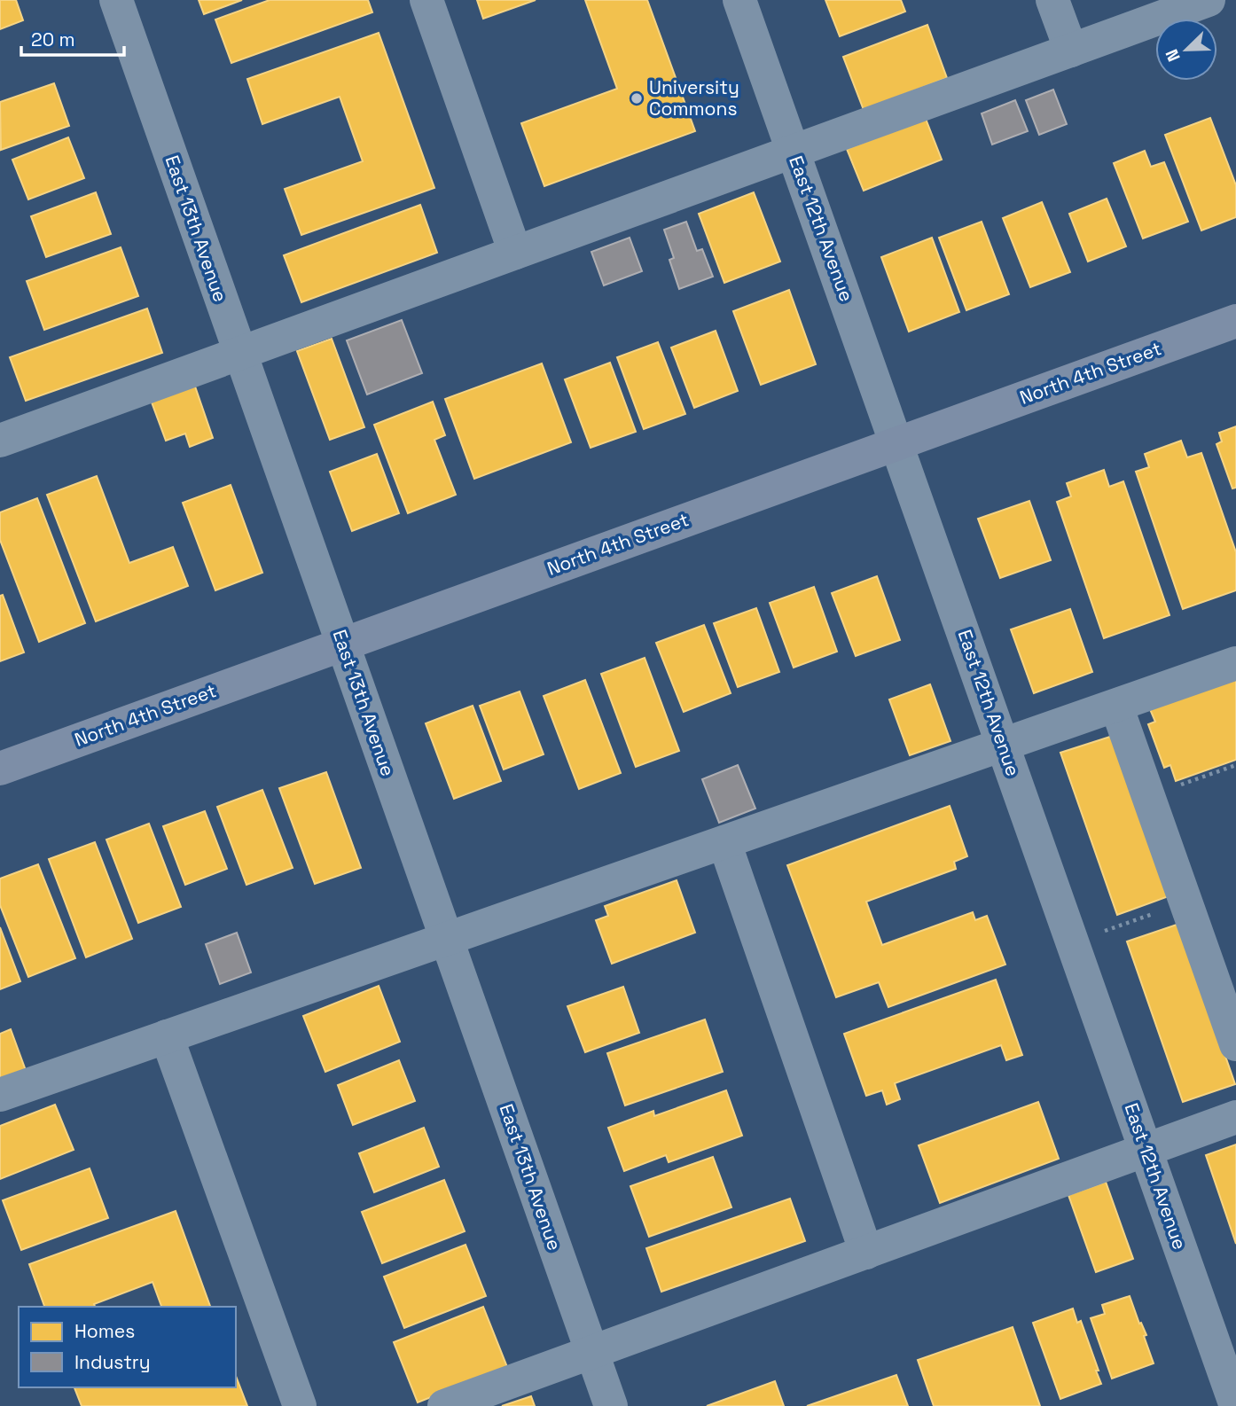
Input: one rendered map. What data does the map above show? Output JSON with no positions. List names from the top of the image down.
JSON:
{
  "streets": {
    "main road": ["North 4th Street"],
    "street": ["East 13th Avenue", "East 12th Avenue"]
  },
  "crossings": [
    ["East 13th Avenue", "North 4th Street"],
    ["East 12th Avenue", "North 4th Street"]
  ],
  "places": ["University Commons"],
  "legend": ["Homes", "Industry"],
  "scale_bar": "20 m",
  "north": "bottom left"
}
